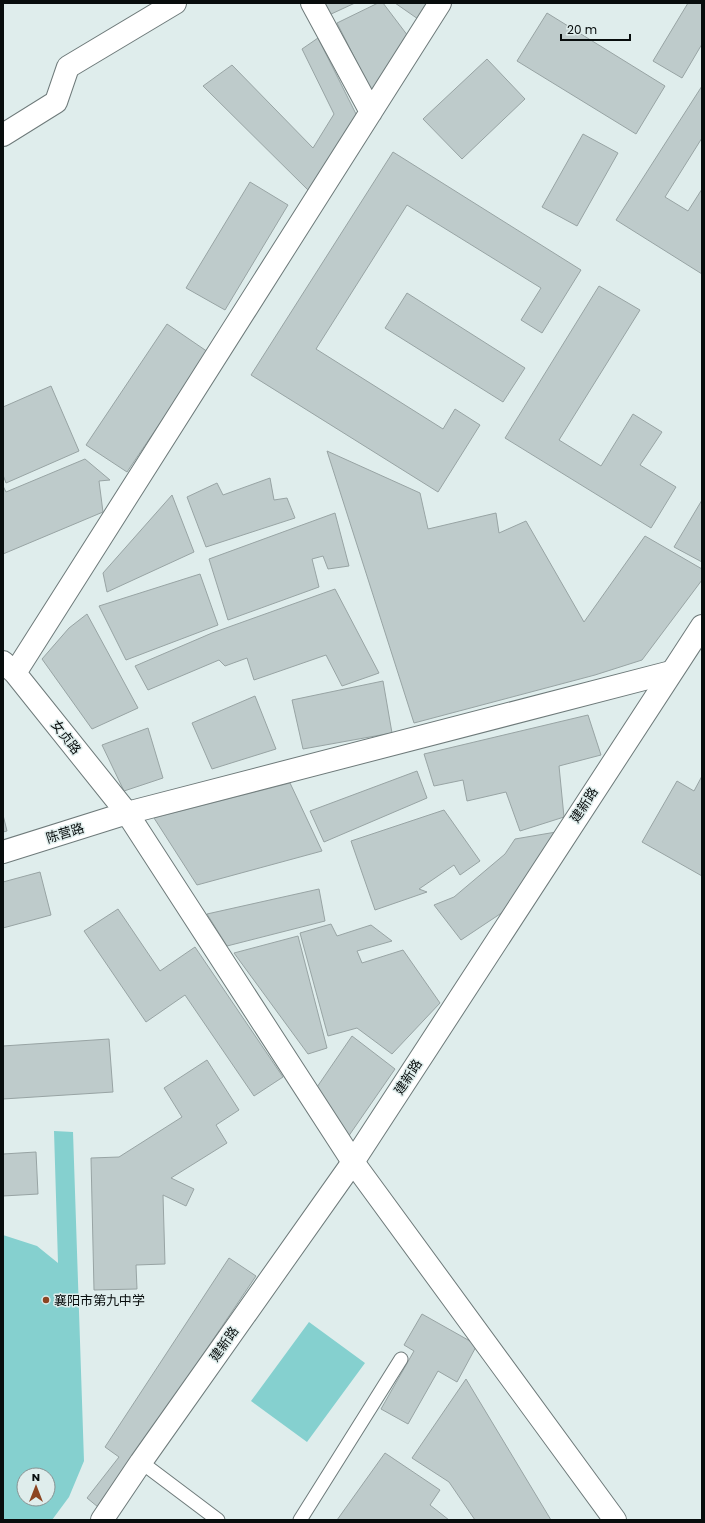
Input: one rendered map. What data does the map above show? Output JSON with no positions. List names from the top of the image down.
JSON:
{
  "streets": {
    "street": ["女贞路", "建新路", "陈营路"]
  },
  "crossings": [
    ["女贞路", "建新路"],
    ["女贞路", "陈营路"],
    ["建新路", "陈营路"]
  ],
  "places": ["襄阳市第九中学"],
  "scale_bar": "20 m",
  "north": "top"
}
